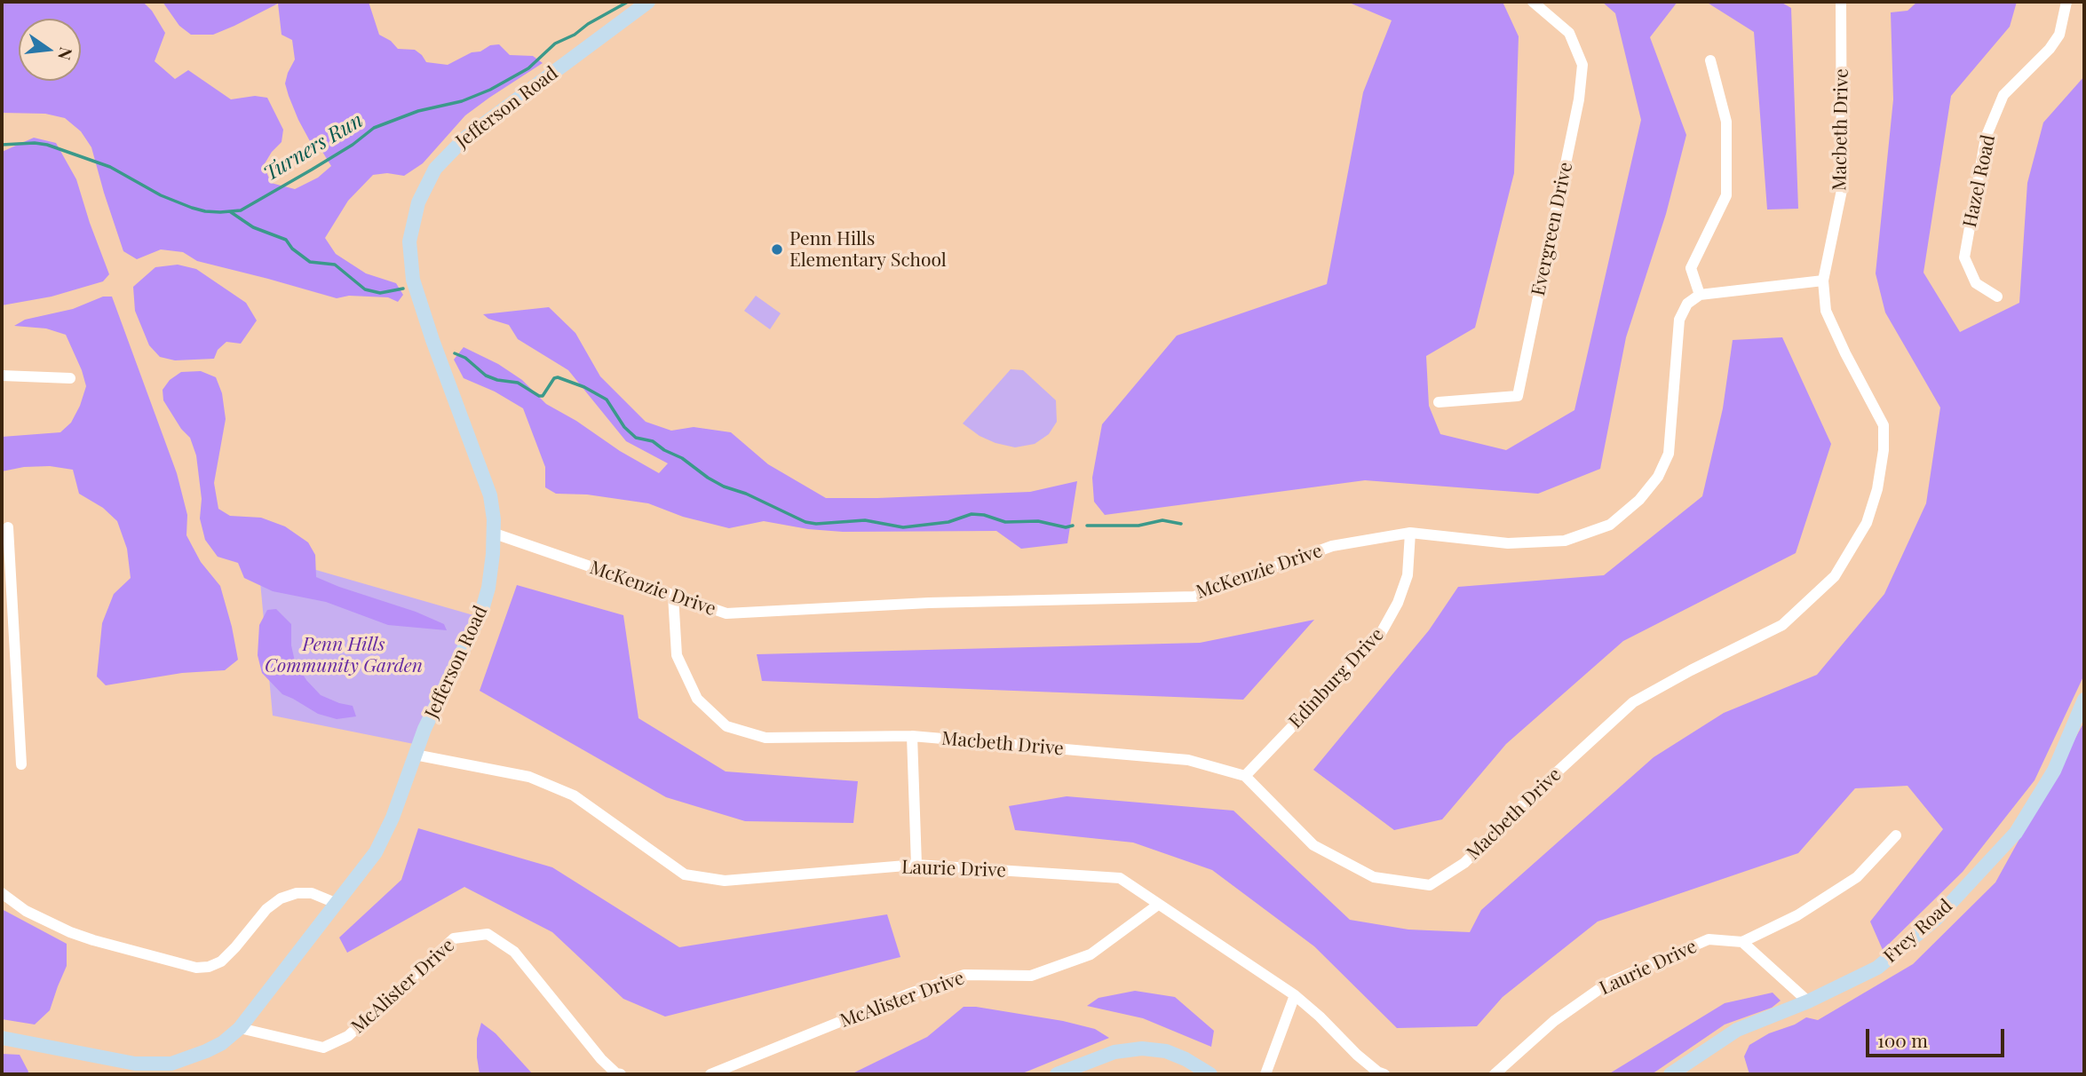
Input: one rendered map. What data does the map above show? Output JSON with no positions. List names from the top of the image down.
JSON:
{
  "streets": {
    "street": [
      "Jefferson Road",
      "Macbeth Drive",
      "Hazel Road",
      "Evergreen Drive",
      "McKenzie Drive",
      "Edinburg Drive",
      "Laurie Drive",
      "Frey Road",
      "McAlister Drive"
    ]
  },
  "crossings": [
    ["Jefferson Road", "McKenzie Drive"],
    ["Jefferson Road", "Laurie Drive"],
    ["Jefferson Road", "McAlister Drive"],
    ["Macbeth Drive", "McKenzie Drive"],
    ["Macbeth Drive", "Edinburg Drive"],
    ["McKenzie Drive", "Edinburg Drive"],
    ["Laurie Drive", "McAlister Drive"]
  ],
  "water": ["Turners Run"],
  "parks": ["Penn Hills Community Garden"],
  "places": ["Penn Hills Elementary School"],
  "scale_bar": "100 m",
  "north": "right"
}
